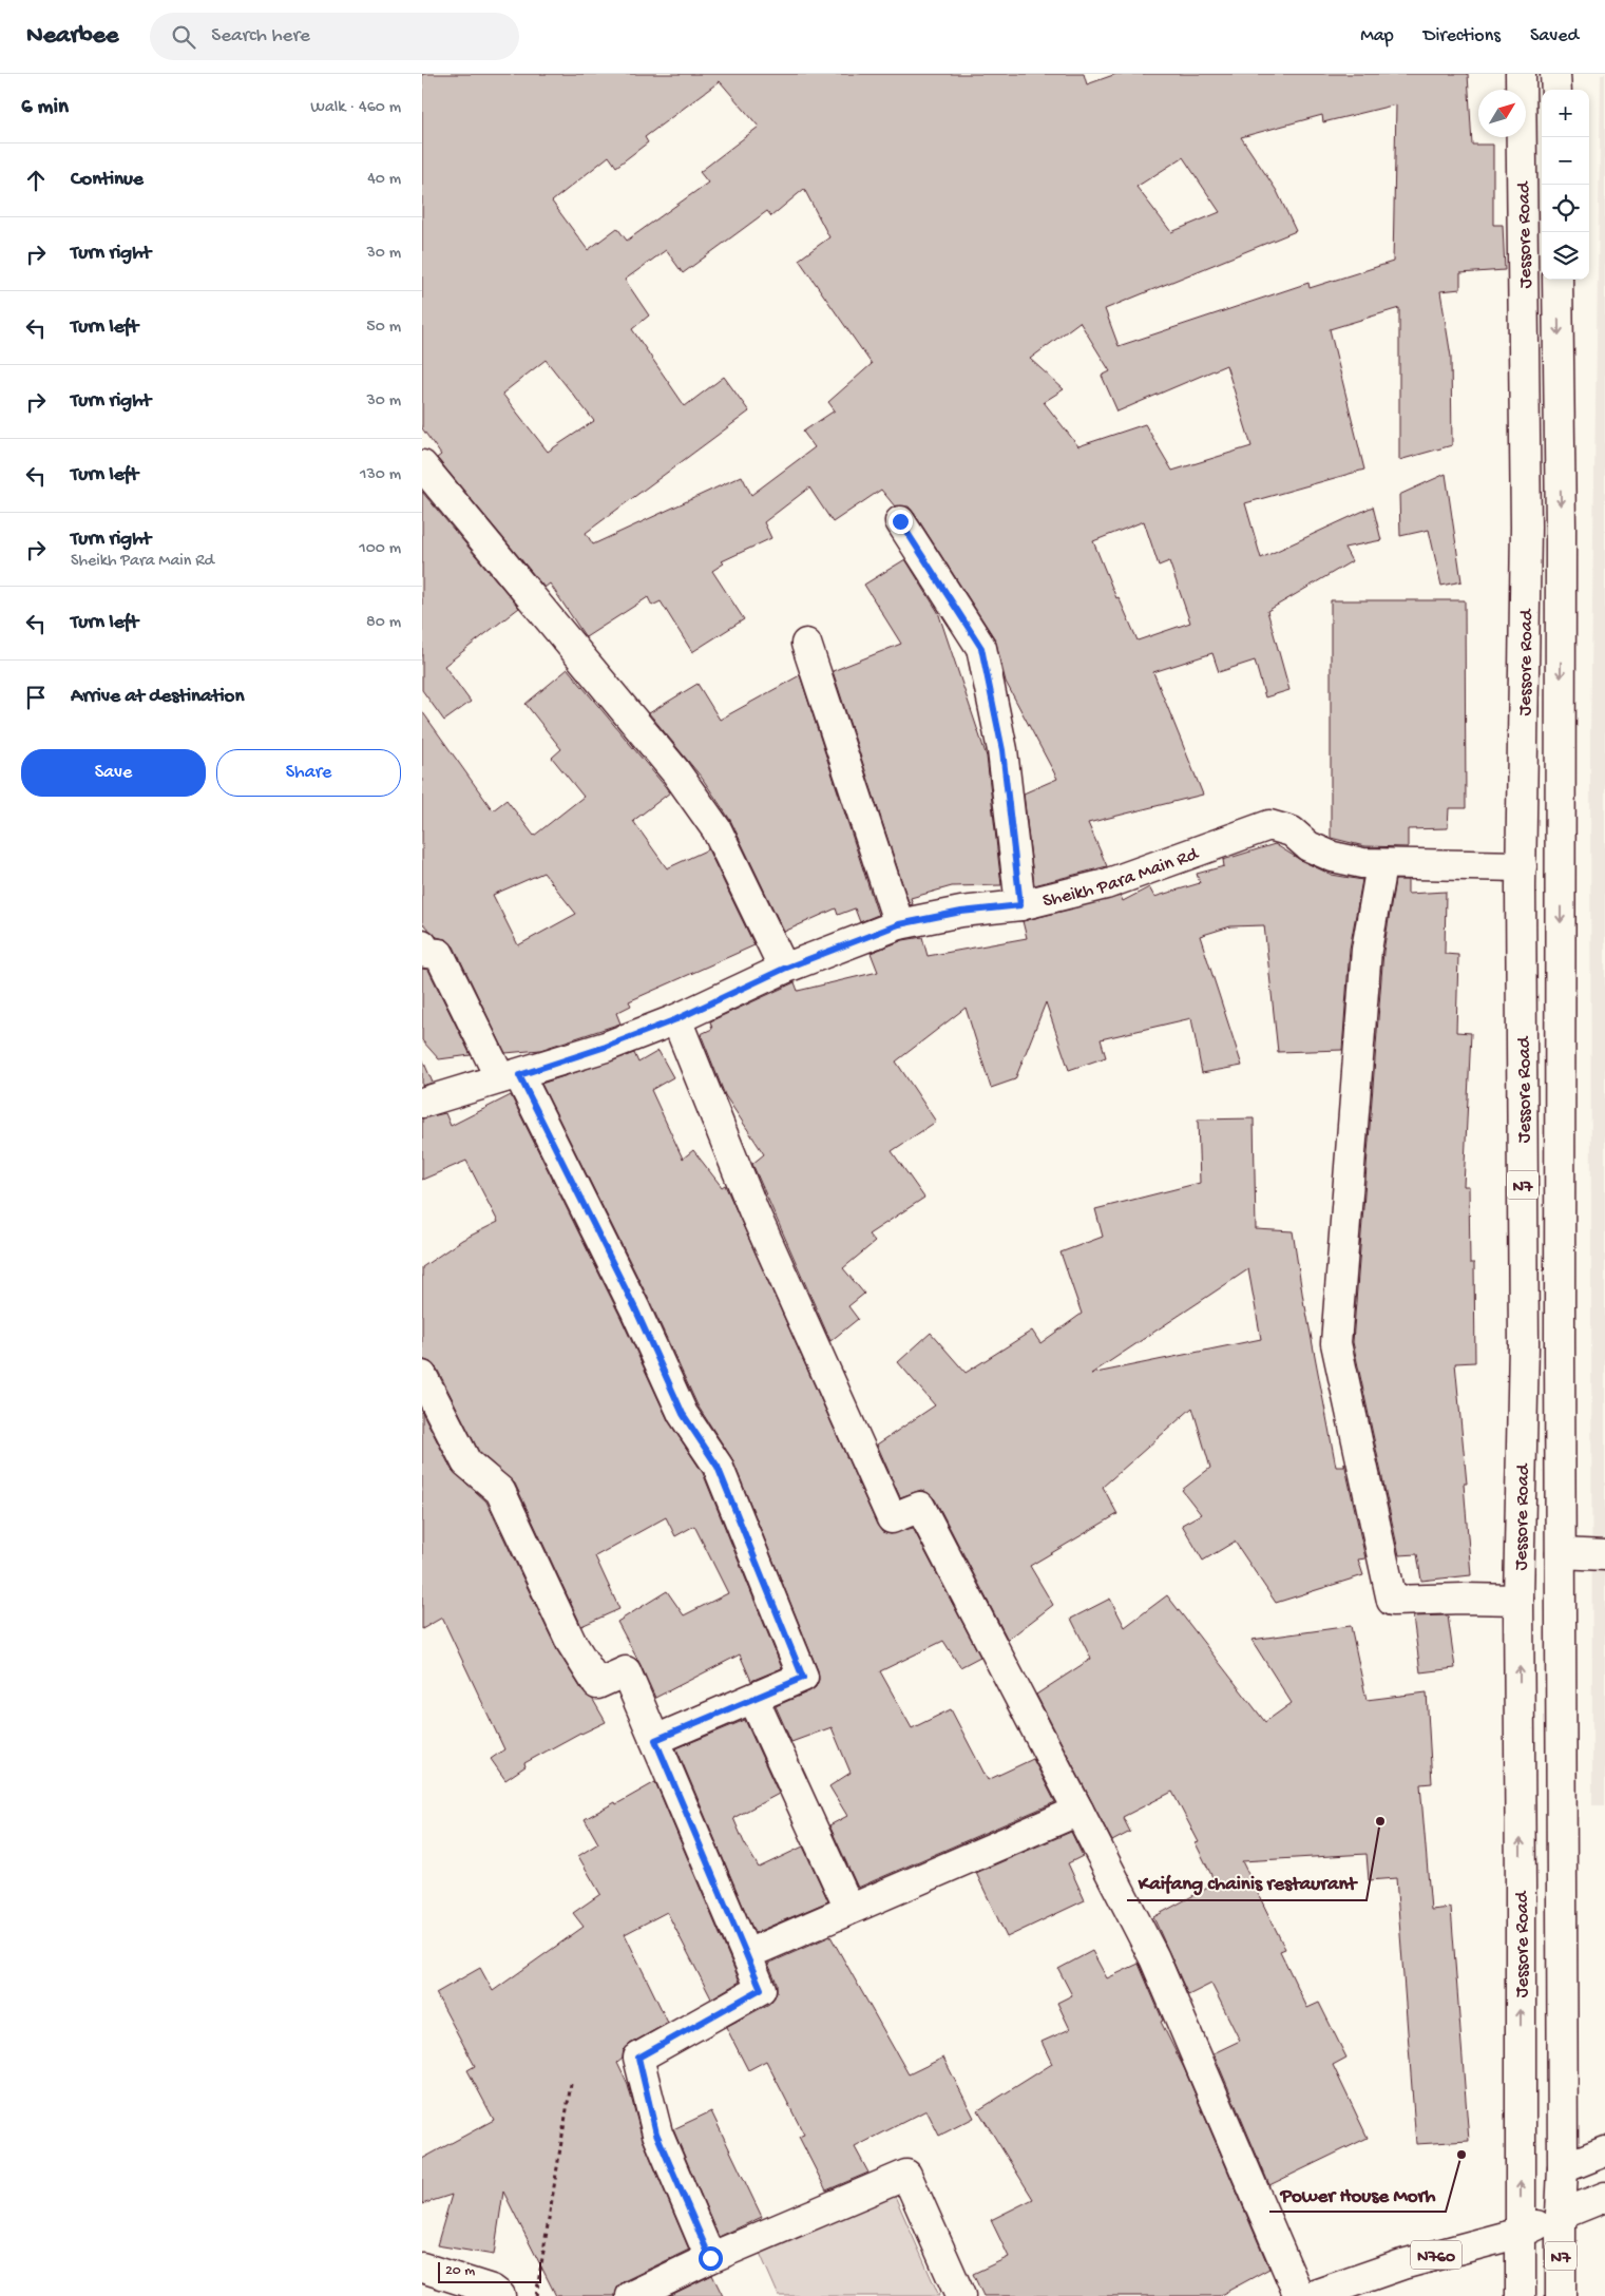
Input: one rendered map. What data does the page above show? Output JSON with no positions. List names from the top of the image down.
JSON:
{
  "streets": {
    "main road": [
      "Jessore Road",
      "Sheikh Para Main Rd",
      "N7",
      "N760"
    ]
  },
  "crossings": [
    ["Jessore Road", "Sheikh Para Main Rd"],
    ["Jessore Road", "N760"],
    ["N7", "N760"]
  ],
  "places": ["Kaifang chainis restaurant", "Power House Morh"],
  "scale_bar": "20 m",
  "north": "top right",
  "page": {
    "header": "Nearbee",
    "search": "Search here",
    "nav": ["Map", "Directions", "Saved"],
    "heading": ["6 min", "Walk · 460 m"],
    "map_buttons": ["+", "−"],
    "list": [
      ["Continue", "40 m"],
      ["Turn right", "30 m"],
      ["Turn left", "50 m"],
      ["Turn right", "30 m"],
      ["Turn left", "130 m"],
      ["Turn right", "Sheikh Para Main Rd", "100 m"],
      ["Turn left", "80 m"],
      "Arrive at destination"
    ],
    "buttons": ["Save", "Share"],
    "scale": "20 m"
  }
}
